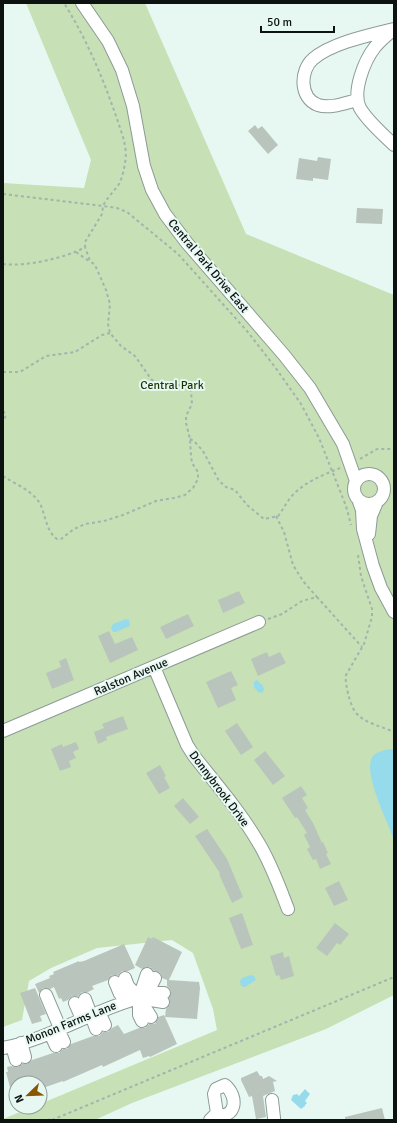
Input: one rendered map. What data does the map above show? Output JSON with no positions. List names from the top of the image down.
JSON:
{
  "streets": {
    "street": [
      "Central Park Drive East",
      "Ralston Avenue",
      "Donnybrook Drive",
      "Monon Farms Lane"
    ]
  },
  "crossings": [
    ["Ralston Avenue", "Donnybrook Drive"]
  ],
  "parks": ["Central Park"],
  "scale_bar": "50 m",
  "north": "bottom left"
}
